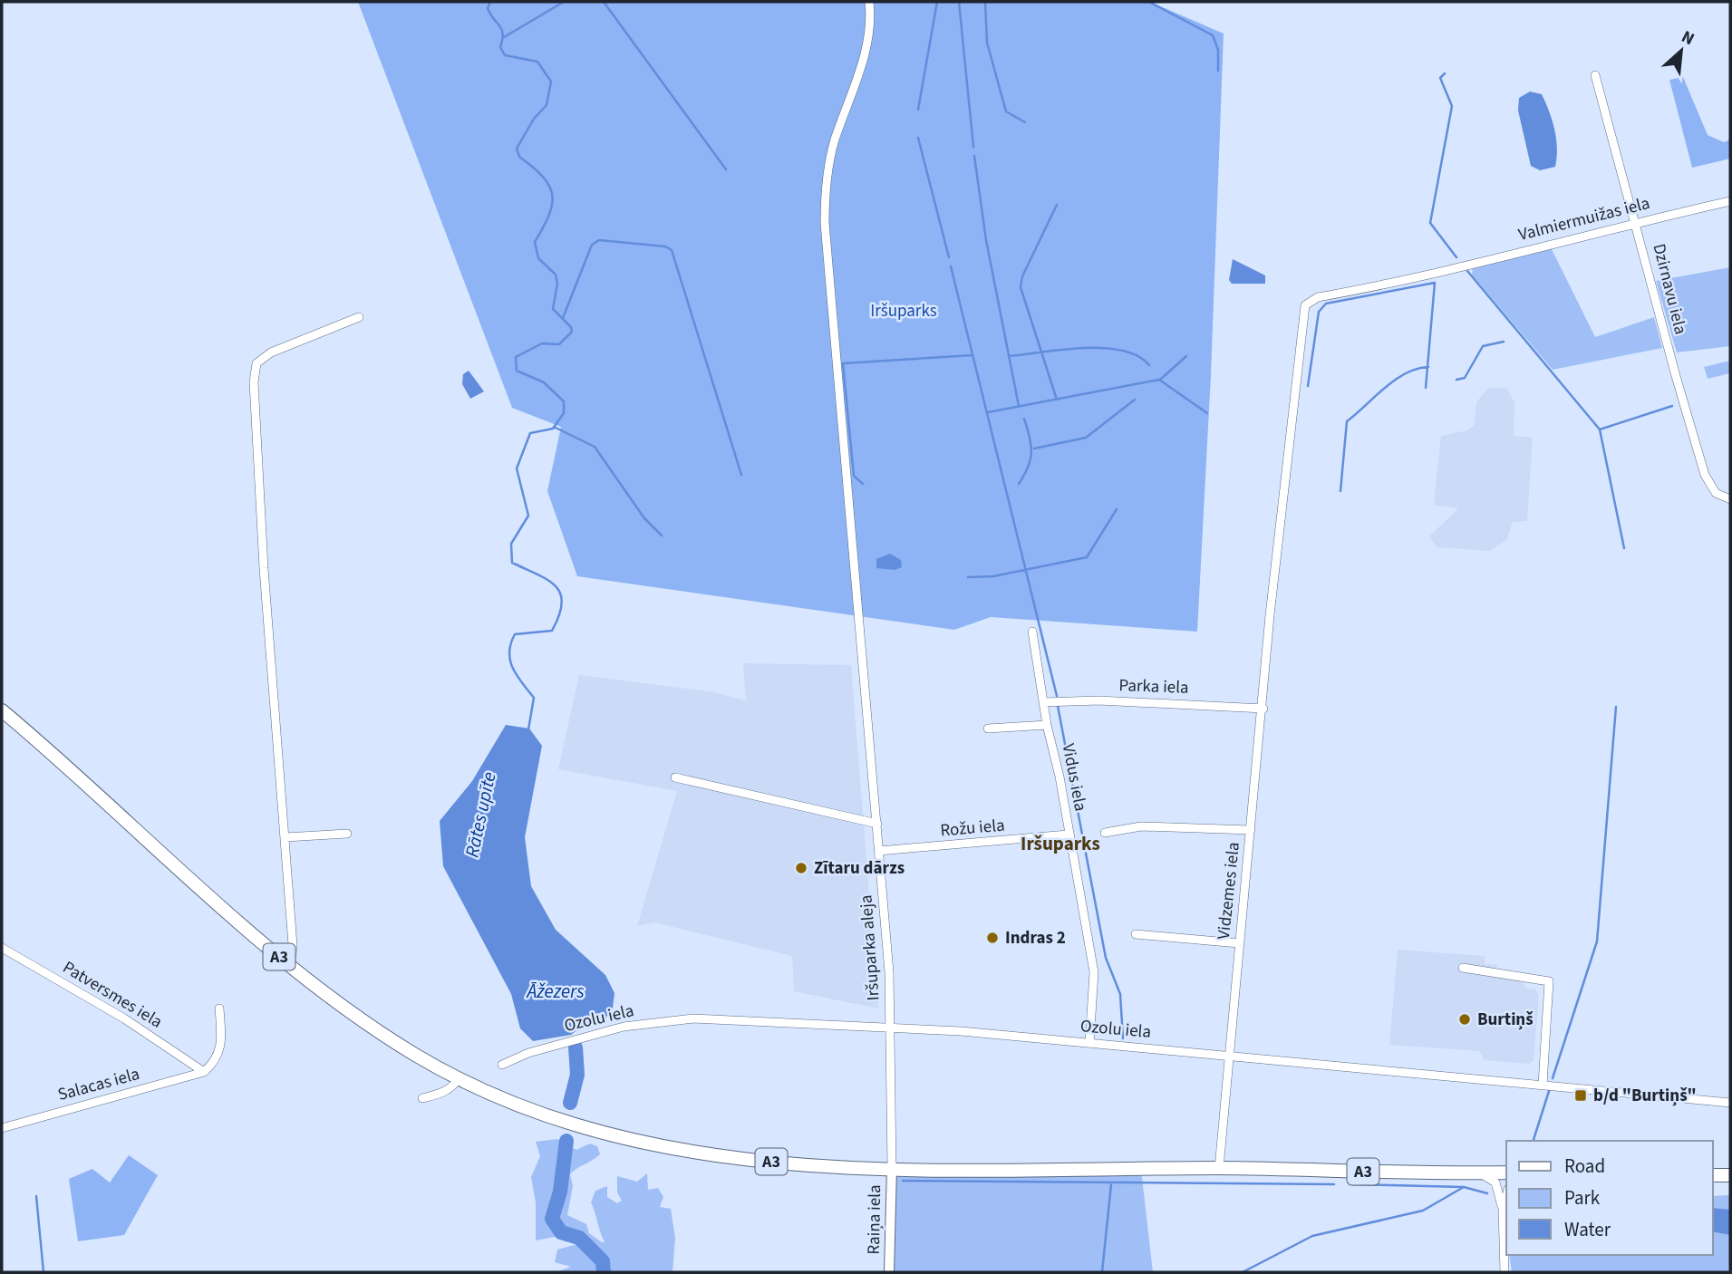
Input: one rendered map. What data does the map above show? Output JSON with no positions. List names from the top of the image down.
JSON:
{
  "streets": {
    "highway": ["A3"],
    "street": [
      "Valmiermuižas iela",
      "Dzirnavu iela",
      "Parka iela",
      "Vidus iela",
      "Rožu iela",
      "Vidzemes iela",
      "Iršuparka aleja",
      "Patversmes iela",
      "Ozolu iela",
      "Salacas iela",
      "Raiņa iela"
    ]
  },
  "crossings": [
    ["Valmiermuižas iela", "Dzirnavu iela"],
    ["Valmiermuižas iela", "Vidzemes iela"],
    ["Parka iela", "Vidus iela"],
    ["Parka iela", "Vidzemes iela"],
    ["Vidus iela", "Rožu iela"],
    ["Vidus iela", "Ozolu iela"],
    ["Rožu iela", "Iršuparka aleja"],
    ["Vidzemes iela", "A3"],
    ["Vidzemes iela", "Ozolu iela"],
    ["Iršuparka aleja", "A3"],
    ["Iršuparka aleja", "Ozolu iela"],
    ["Iršuparka aleja", "Raiņa iela"],
    ["A3", "Raiņa iela"],
    ["Patversmes iela", "Salacas iela"]
  ],
  "districts": ["Iršuparks"],
  "water": ["Rātes upīte", "Āžezers"],
  "parks": ["Iršuparks"],
  "places": {
    "other": ["Zītaru dārzs", "Indras 2", "Burtiņš"],
    "transit": ["b/d \"Burtiņš\""]
  },
  "legend": ["Road", "Park", "Water"],
  "north": "top right"
}
